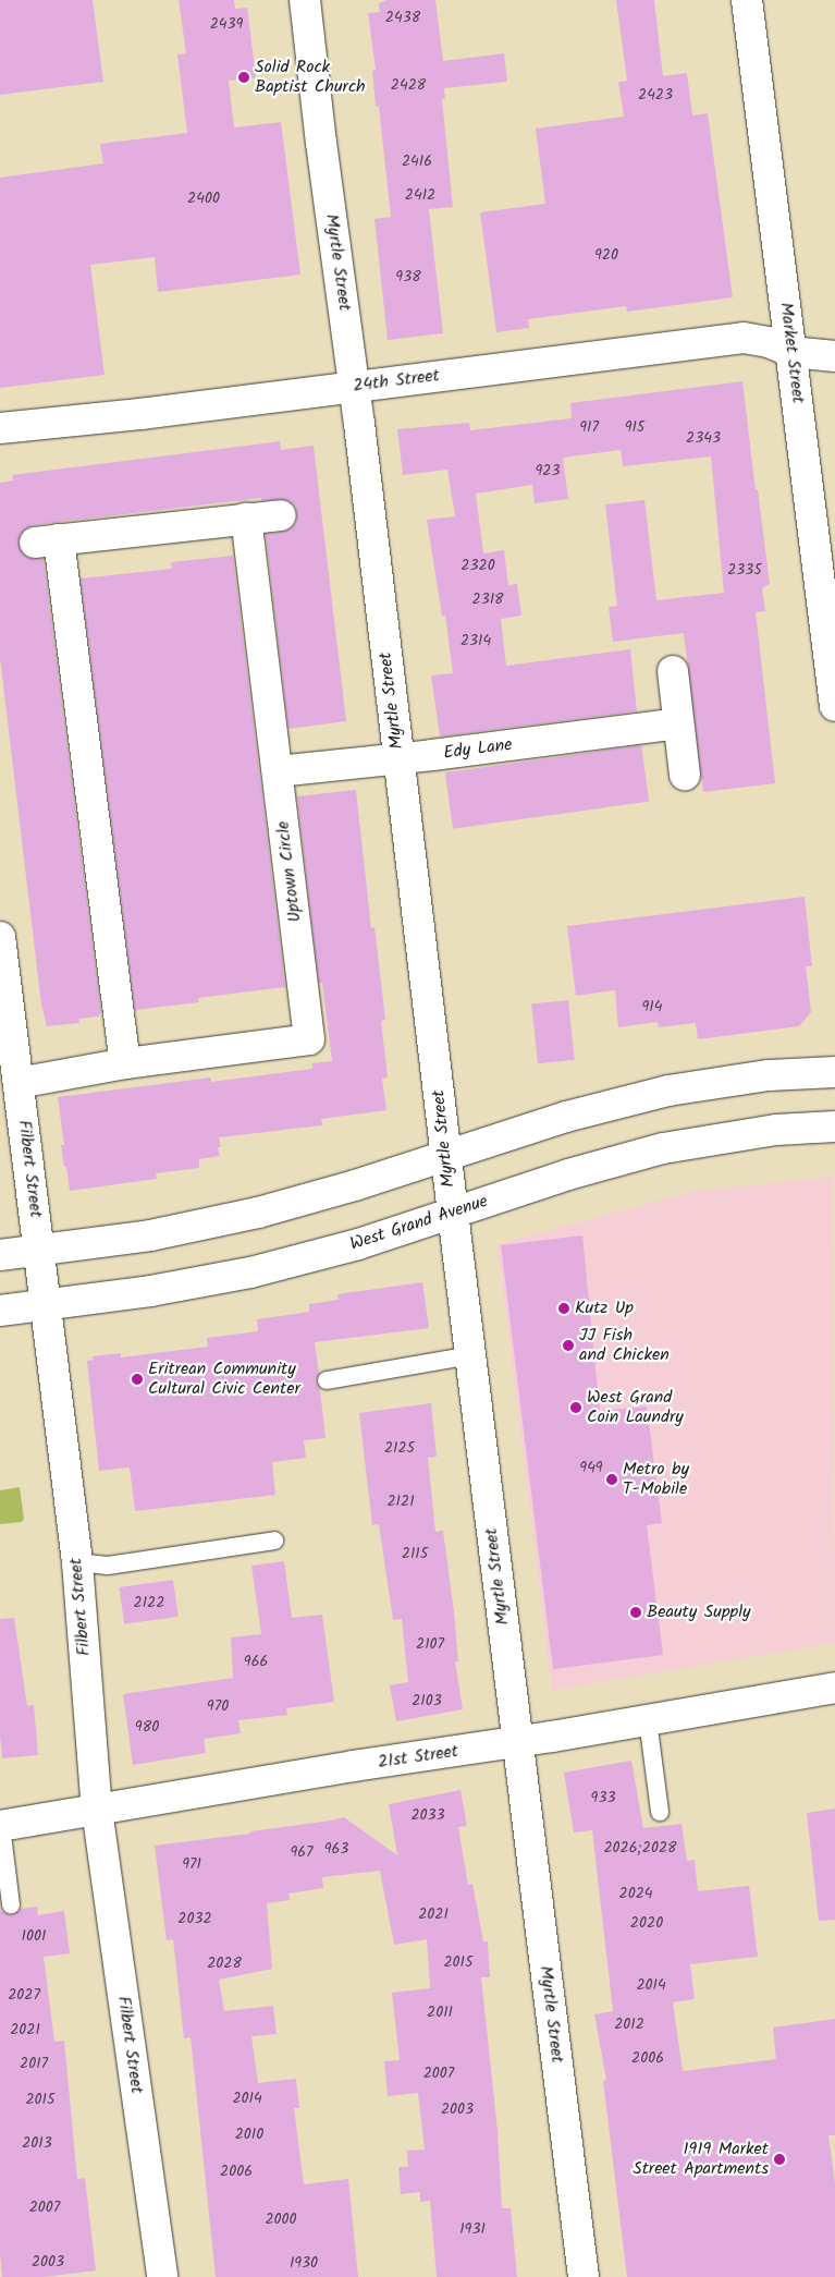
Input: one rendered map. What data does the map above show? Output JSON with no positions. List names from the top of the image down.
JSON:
{
  "streets": {
    "street": [
      "Myrtle Street",
      "Market Street",
      "24th Street",
      "Edy Lane",
      "Uptown Circle",
      "Filbert Street",
      "West Grand Avenue",
      "21st Street"
    ]
  },
  "crossings": [
    ["Myrtle Street", "24th Street"],
    ["Myrtle Street", "Edy Lane"],
    ["Myrtle Street", "West Grand Avenue"],
    ["Myrtle Street", "21st Street"],
    ["Market Street", "24th Street"],
    ["Edy Lane", "Uptown Circle"],
    ["Uptown Circle", "Filbert Street"],
    ["Filbert Street", "West Grand Avenue"],
    ["Filbert Street", "21st Street"]
  ],
  "places": [
    "Solid Rock Baptist Church",
    "Kutz Up",
    "JJ Fish and Chicken",
    "Eritrean Community Cultural Civic Center",
    "West Grand Coin Laundry",
    "Metro by T-Mobile",
    "Beauty Supply",
    "1919 Market Street Apartments"
  ],
  "house_numbers": [
    "2438",
    "2439",
    "2428",
    "2423",
    "2416",
    "2412",
    "2400",
    "920",
    "938",
    "917",
    "915",
    "2343",
    "923",
    "2320",
    "2335",
    "2318",
    "2314",
    "914",
    "2125",
    "949",
    "2121",
    "2115",
    "2122",
    "2107",
    "966",
    "2103",
    "970",
    "980",
    "933",
    "2033",
    "2026;2028",
    "963",
    "967",
    "971",
    "2024",
    "2021",
    "2032",
    "2020",
    "1001",
    "2015",
    "2028",
    "2014",
    "2027",
    "2011",
    "2012",
    "2021",
    "2006",
    "2017",
    "2007",
    "2014",
    "2015",
    "2003",
    "2010",
    "2013",
    "2006",
    "2007",
    "2000",
    "1931",
    "2003",
    "1930"
  ]
}
